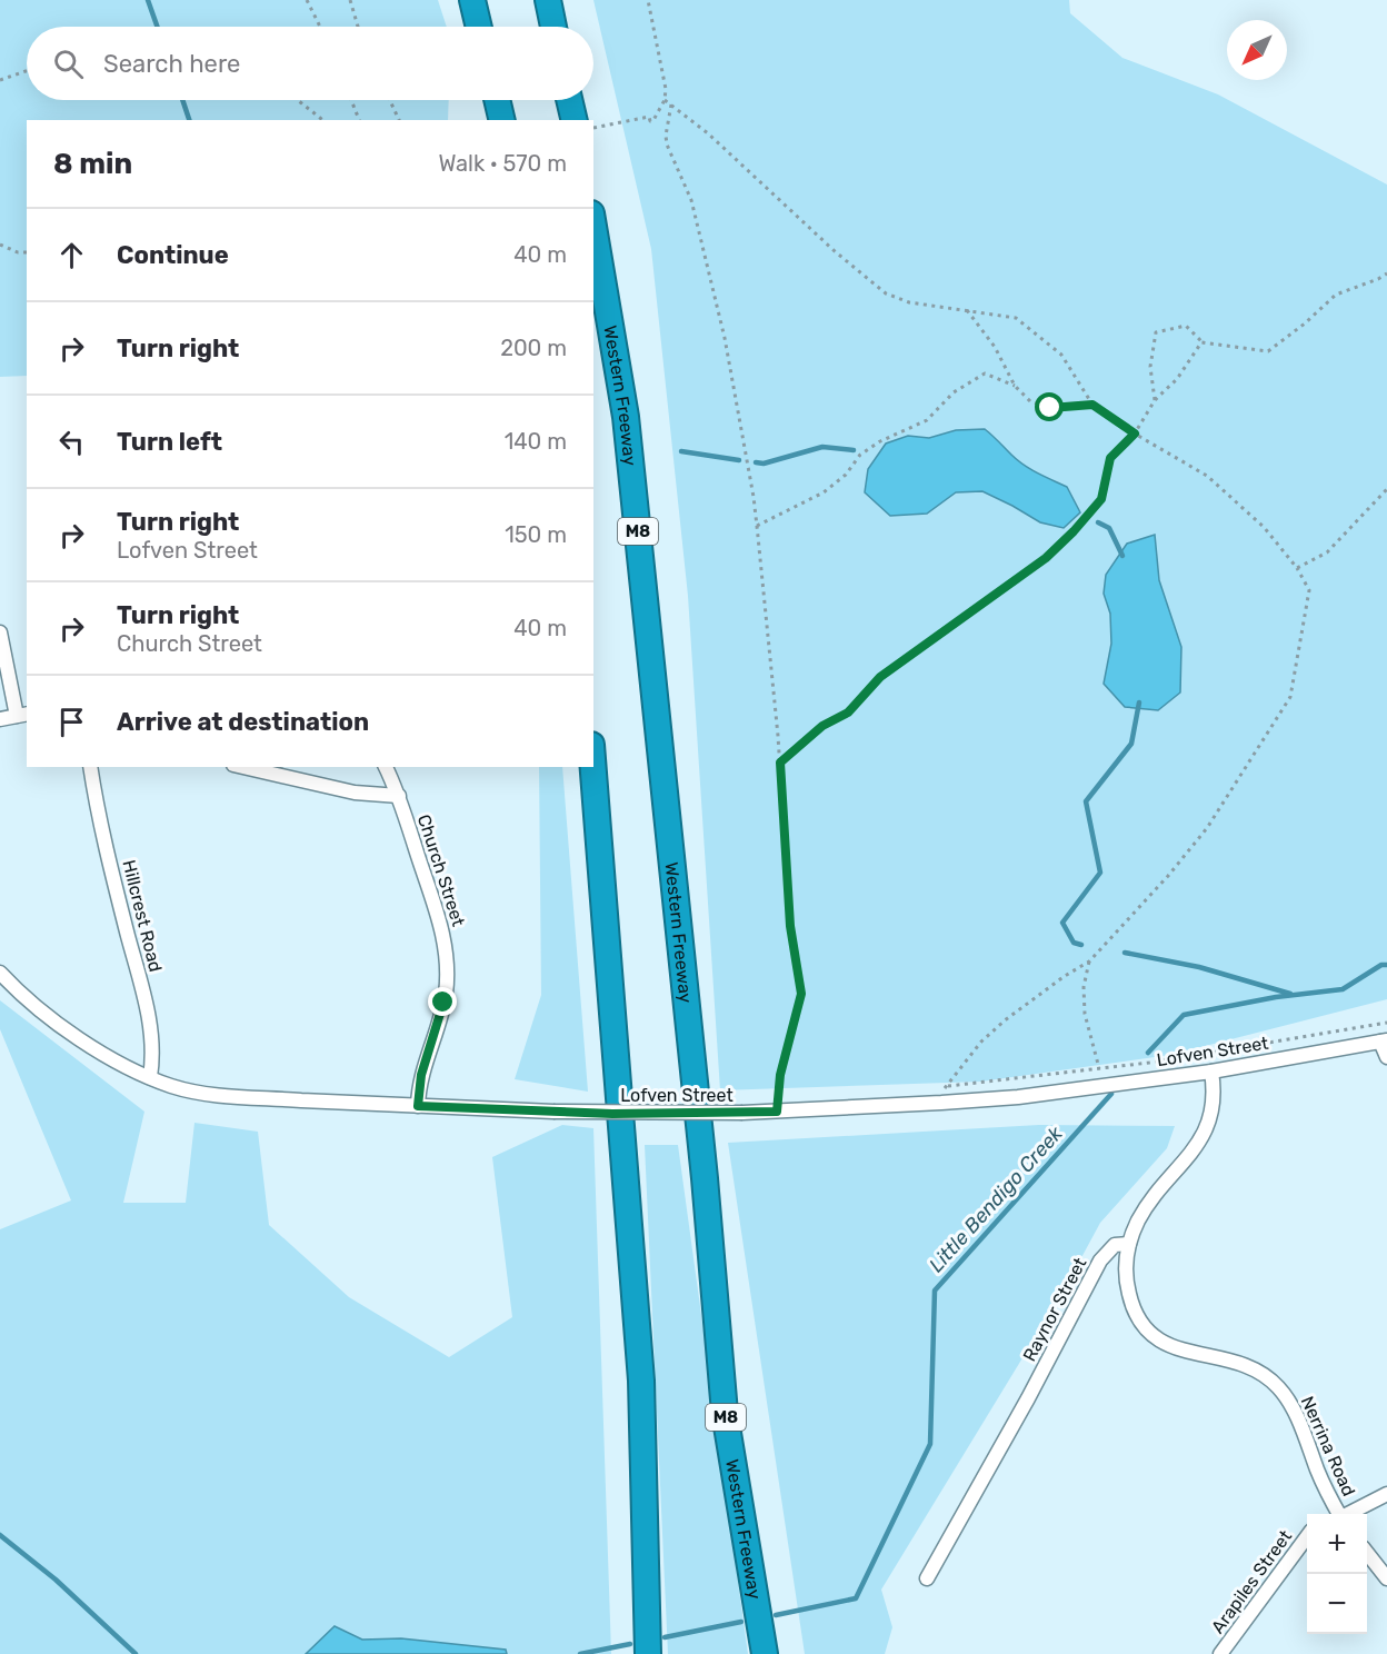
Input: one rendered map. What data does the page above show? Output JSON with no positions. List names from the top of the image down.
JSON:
{
  "streets": {
    "highway": ["Western Freeway", "M8"],
    "street": [
      "Church Street",
      "Hillcrest Road",
      "Lofven Street",
      "Raynor Street",
      "Nerrina Road",
      "Arapiles Street"
    ]
  },
  "crossings": [
    ["Church Street", "Lofven Street"],
    ["Hillcrest Road", "Lofven Street"],
    ["Raynor Street", "Nerrina Road"]
  ],
  "water": ["Little Bendigo Creek"],
  "north": "bottom left",
  "page": {
    "search": "Search here",
    "heading": ["8 min", "Walk · 570 m"],
    "list": [
      ["Continue", "40 m"],
      ["Turn right", "200 m"],
      ["Turn left", "140 m"],
      ["Turn right", "Lofven Street", "150 m"],
      ["Turn right", "Church Street", "40 m"],
      "Arrive at destination"
    ],
    "map_buttons": ["+", "−"]
  }
}
